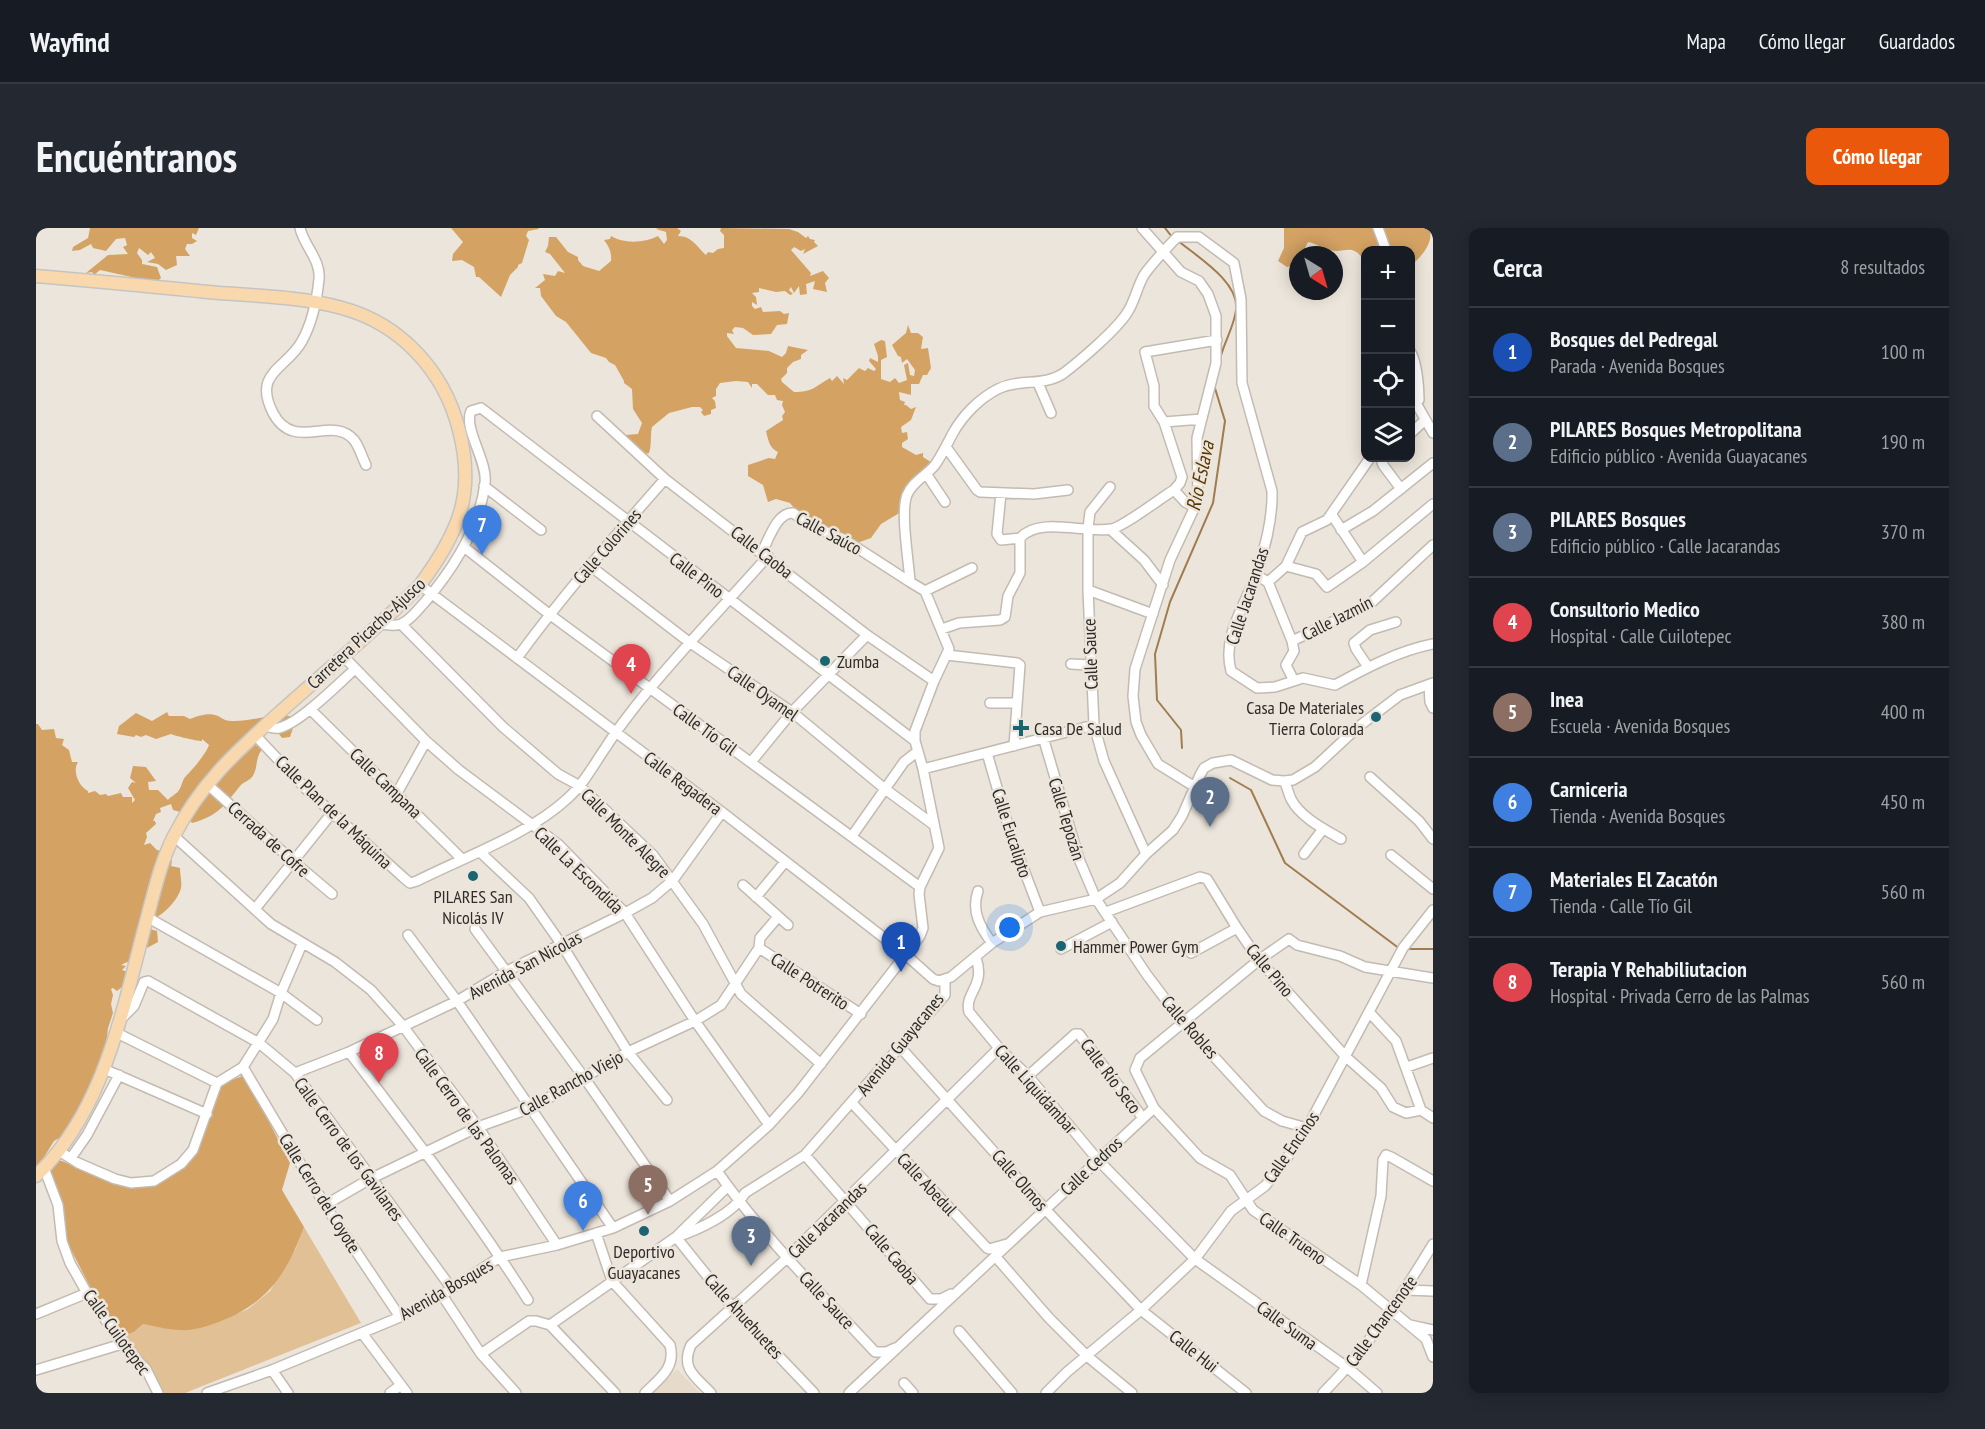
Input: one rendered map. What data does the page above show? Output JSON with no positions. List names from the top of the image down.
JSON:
{
  "streets": {
    "main road": ["Carretera Picacho-Ajusco"],
    "street": [
      "Calle Saúco",
      "Calle Colorines",
      "Calle Caoba",
      "Calle Pino",
      "Calle Jacarandas",
      "Calle Jazmín",
      "Calle Sauce",
      "Calle Oyamel",
      "Calle Tío Gil",
      "Calle Campana",
      "Calle Regadera",
      "Calle Plan de la Máquina",
      "Calle Tepozán",
      "Calle Monte Alegre",
      "Calle Eucalipto",
      "Cerrada de Cofre",
      "Calle La Escondida",
      "Avenida San Nicolas",
      "Calle Potrerito",
      "Calle Robles",
      "Avenida Guayacanes",
      "Calle Río Seco",
      "Calle Rancho Viejo",
      "Calle Liquidámbar",
      "Calle Cerro de las Palomas",
      "Calle Encinos",
      "Calle Cerro de los Gavilanes",
      "Calle Cedros",
      "Calle Olmos",
      "Calle Abedul",
      "Calle Cerro del Coyote",
      "Calle Trueno",
      "Avenida Bosques",
      "Calle Ahuehuetes",
      "Calle Chancenote",
      "Calle Suma",
      "Calle Cuilotepec",
      "Calle Hui"
    ]
  },
  "crossings": [
    ["Calle Saúco", "Calle Caoba"],
    ["Calle Colorines", "Calle Caoba"],
    ["Calle Colorines", "Calle Pino"],
    ["Calle Colorines", "Calle Oyamel"],
    ["Calle Colorines", "Calle Tío Gil"],
    ["Calle Colorines", "Calle Regadera"],
    ["Calle Caoba", "Calle Jacarandas"],
    ["Calle Caoba", "Avenida Guayacanes"],
    ["Calle Caoba", "Calle Cedros"],
    ["Calle Pino", "Calle Robles"],
    ["Calle Pino", "Calle Encinos"],
    ["Calle Jacarandas", "Calle Sauce"],
    ["Calle Jacarandas", "Calle Liquidámbar"],
    ["Calle Jacarandas", "Calle Olmos"],
    ["Calle Jacarandas", "Calle Abedul"],
    ["Calle Jacarandas", "Calle Ahuehuetes"],
    ["Carretera Picacho-Ajusco", "Calle Regadera"],
    ["Carretera Picacho-Ajusco", "Calle Plan de la Máquina"],
    ["Carretera Picacho-Ajusco", "Cerrada de Cofre"],
    ["Carretera Picacho-Ajusco", "Calle La Escondida"],
    ["Carretera Picacho-Ajusco", "Calle Cerro de las Palomas"],
    ["Carretera Picacho-Ajusco", "Calle Cerro de los Gavilanes"],
    ["Carretera Picacho-Ajusco", "Calle Cuilotepec"],
    ["Calle Sauce", "Avenida Guayacanes"],
    ["Calle Sauce", "Calle Cedros"],
    ["Calle Sauce", "Avenida Bosques"],
    ["Calle Tío Gil", "Avenida Bosques"],
    ["Calle Campana", "Calle Plan de la Máquina"],
    ["Calle Regadera", "Avenida San Nicolas"],
    ["Calle Regadera", "Avenida Guayacanes"],
    ["Calle Regadera", "Avenida Bosques"],
    ["Calle Tepozán", "Calle Robles"],
    ["Calle Tepozán", "Avenida Guayacanes"],
    ["Calle Monte Alegre", "Avenida San Nicolas"],
    ["Calle Monte Alegre", "Calle Rancho Viejo"],
    ["Calle Monte Alegre", "Avenida Bosques"],
    ["Calle Eucalipto", "Avenida Guayacanes"],
    ["Calle La Escondida", "Avenida San Nicolas"],
    ["Calle La Escondida", "Calle Rancho Viejo"],
    ["Calle La Escondida", "Avenida Bosques"],
    ["Avenida San Nicolas", "Calle Cerro de las Palomas"],
    ["Avenida San Nicolas", "Calle Cerro de los Gavilanes"],
    ["Calle Potrerito", "Calle Rancho Viejo"],
    ["Calle Potrerito", "Avenida Bosques"],
    ["Calle Robles", "Avenida Guayacanes"],
    ["Calle Robles", "Calle Encinos"],
    ["Avenida Guayacanes", "Calle Liquidámbar"],
    ["Avenida Guayacanes", "Calle Olmos"],
    ["Avenida Guayacanes", "Calle Abedul"],
    ["Avenida Guayacanes", "Calle Ahuehuetes"],
    ["Calle Río Seco", "Calle Liquidámbar"],
    ["Calle Río Seco", "Calle Cedros"],
    ["Calle Rancho Viejo", "Calle Cerro de las Palomas"],
    ["Calle Rancho Viejo", "Calle Cerro de los Gavilanes"],
    ["Calle Rancho Viejo", "Calle Cerro del Coyote"],
    ["Calle Liquidámbar", "Calle Encinos"],
    ["Calle Liquidámbar", "Calle Cedros"],
    ["Calle Liquidámbar", "Calle Suma"],
    ["Calle Cerro de las Palomas", "Avenida Bosques"],
    ["Calle Encinos", "Calle Olmos"],
    ["Calle Encinos", "Calle Trueno"],
    ["Calle Encinos", "Calle Suma"],
    ["Calle Encinos", "Calle Hui"],
    ["Calle Cerro de los Gavilanes", "Avenida Bosques"],
    ["Calle Cedros", "Calle Olmos"],
    ["Calle Cedros", "Calle Abedul"],
    ["Calle Cedros", "Calle Trueno"],
    ["Calle Olmos", "Calle Hui"],
    ["Calle Cerro del Coyote", "Avenida Bosques"],
    ["Calle Trueno", "Calle Chancenote"],
    ["Calle Chancenote", "Calle Suma"]
  ],
  "water": ["Río Eslava"],
  "places": {
    "other": [
      "Zumba",
      "Casa De Materiales Tierra Colorada",
      "PILARES San Nicolás IV",
      "Hammer Power Gym",
      "Deportivo Guayacanes"
    ],
    "health": ["Casa De Salud"]
  },
  "north": "bottom right",
  "page": {
    "header": "Wayfind",
    "nav": ["Mapa", "Cómo llegar", "Guardados"],
    "buttons": "Cómo llegar",
    "title": "Encuéntranos",
    "heading": ["Cerca", "8 resultados"],
    "map_buttons": ["+", "−"],
    "list": [
      {
        "mark": "1",
        "name": "Bosques del Pedregal",
        "note": "Parada · Avenida Bosques",
        "value": "100 m"
      },
      {
        "mark": "2",
        "name": "PILARES Bosques Metropolitana",
        "note": "Edificio público · Avenida Guayacanes",
        "value": "190 m"
      },
      {
        "mark": "3",
        "name": "PILARES Bosques",
        "note": "Edificio público · Calle Jacarandas",
        "value": "370 m"
      },
      {
        "mark": "4",
        "name": "Consultorio Medico",
        "note": "Hospital · Calle Cuilotepec",
        "value": "380 m"
      },
      {
        "mark": "5",
        "name": "Inea",
        "note": "Escuela · Avenida Bosques",
        "value": "400 m"
      },
      {
        "mark": "6",
        "name": "Carniceria",
        "note": "Tienda · Avenida Bosques",
        "value": "450 m"
      },
      {
        "mark": "7",
        "name": "Materiales El Zacatón",
        "note": "Tienda · Calle Tío Gil",
        "value": "560 m"
      },
      {
        "mark": "8",
        "name": "Terapia Y Rehabiliutacion",
        "note": "Hospital · Privada Cerro de las Palmas",
        "value": "560 m"
      }
    ],
    "pins": [
      "7",
      "4",
      "2",
      "1",
      "8",
      "5",
      "6",
      "3"
    ]
  }
}
